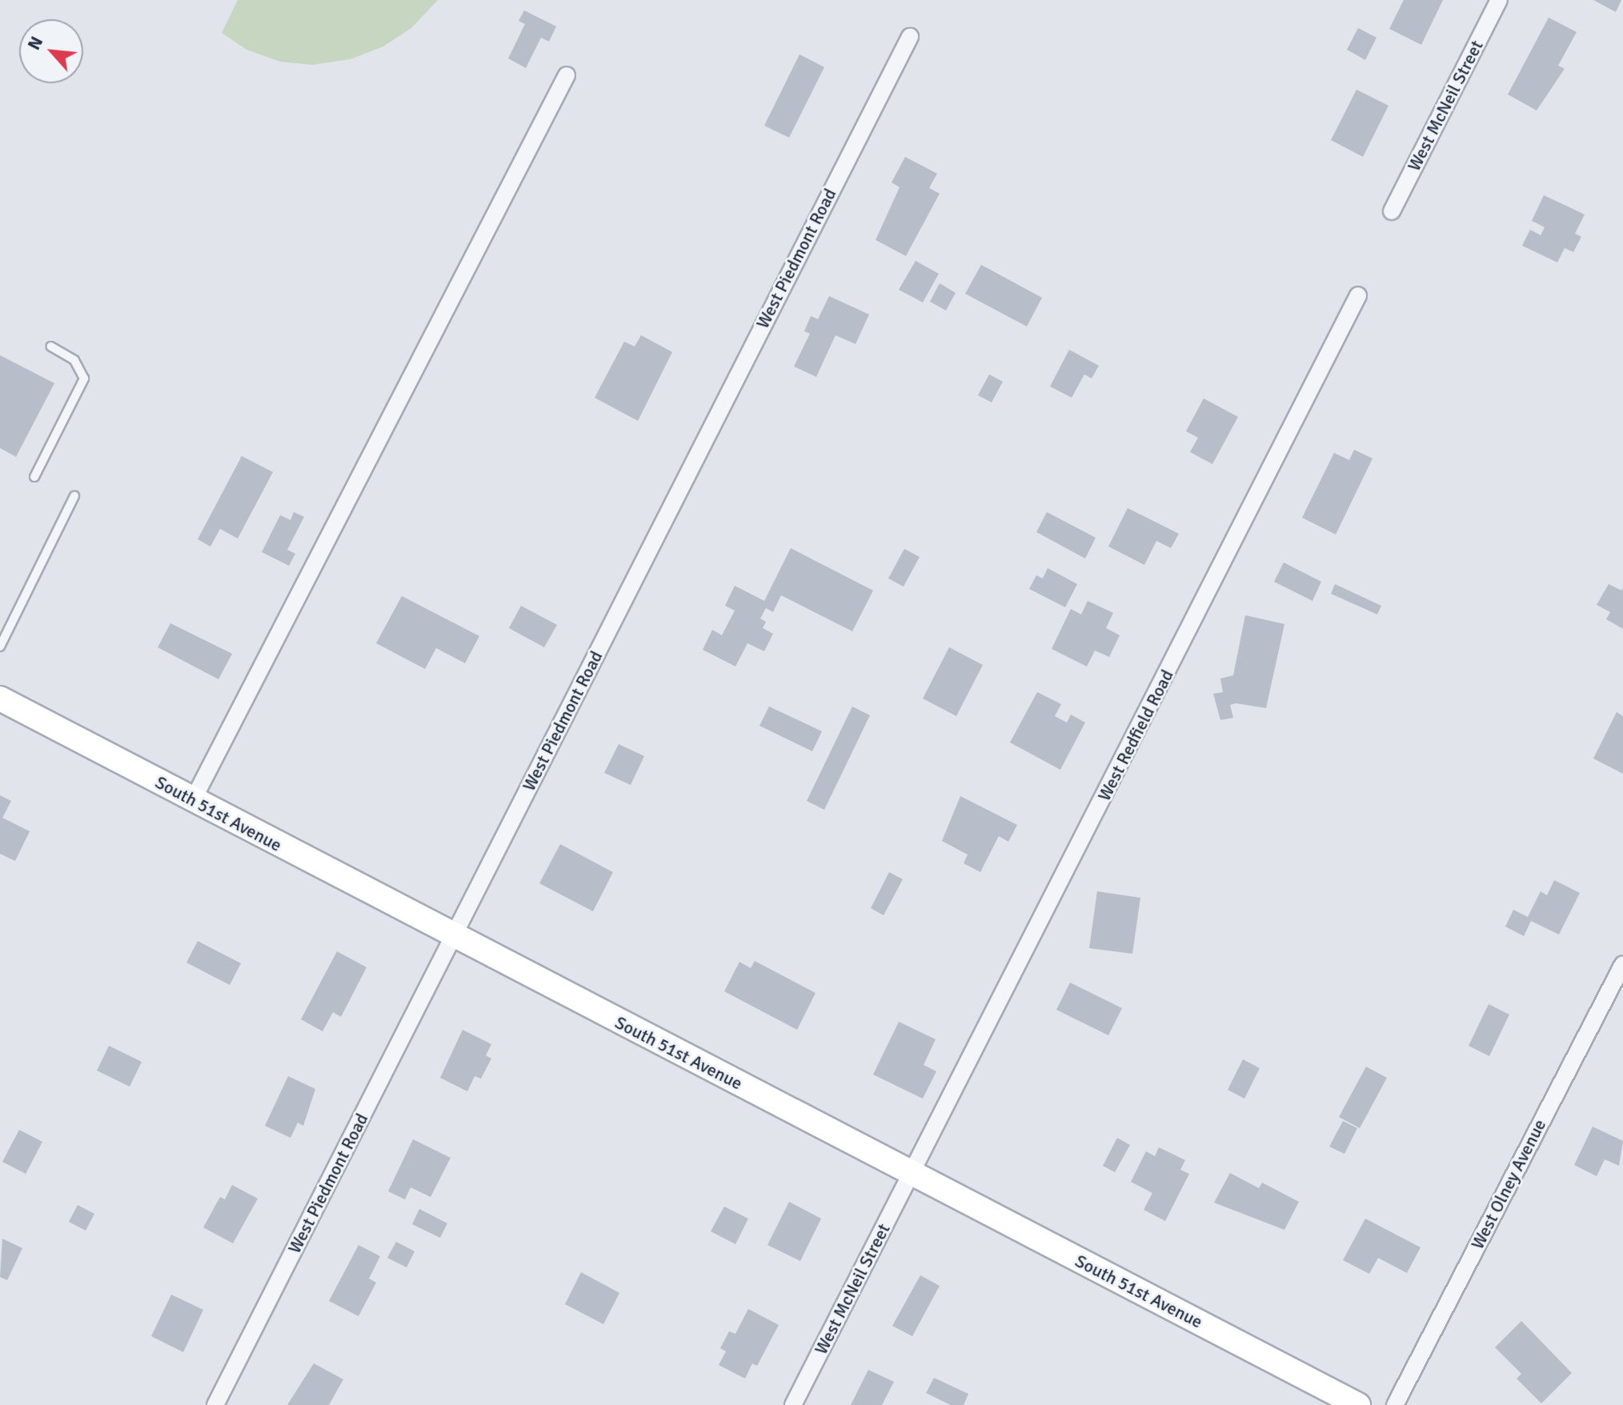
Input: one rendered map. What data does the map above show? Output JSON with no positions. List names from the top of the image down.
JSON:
{
  "streets": {
    "main road": ["South 51st Avenue"],
    "street": [
      "West McNeil Street",
      "West Piedmont Road",
      "West Redfield Road",
      "West Olney Avenue"
    ]
  },
  "crossings": [
    ["West McNeil Street", "West Redfield Road"],
    ["West McNeil Street", "South 51st Avenue"],
    ["West Piedmont Road", "South 51st Avenue"],
    ["West Redfield Road", "South 51st Avenue"]
  ],
  "north": "top left"
}
